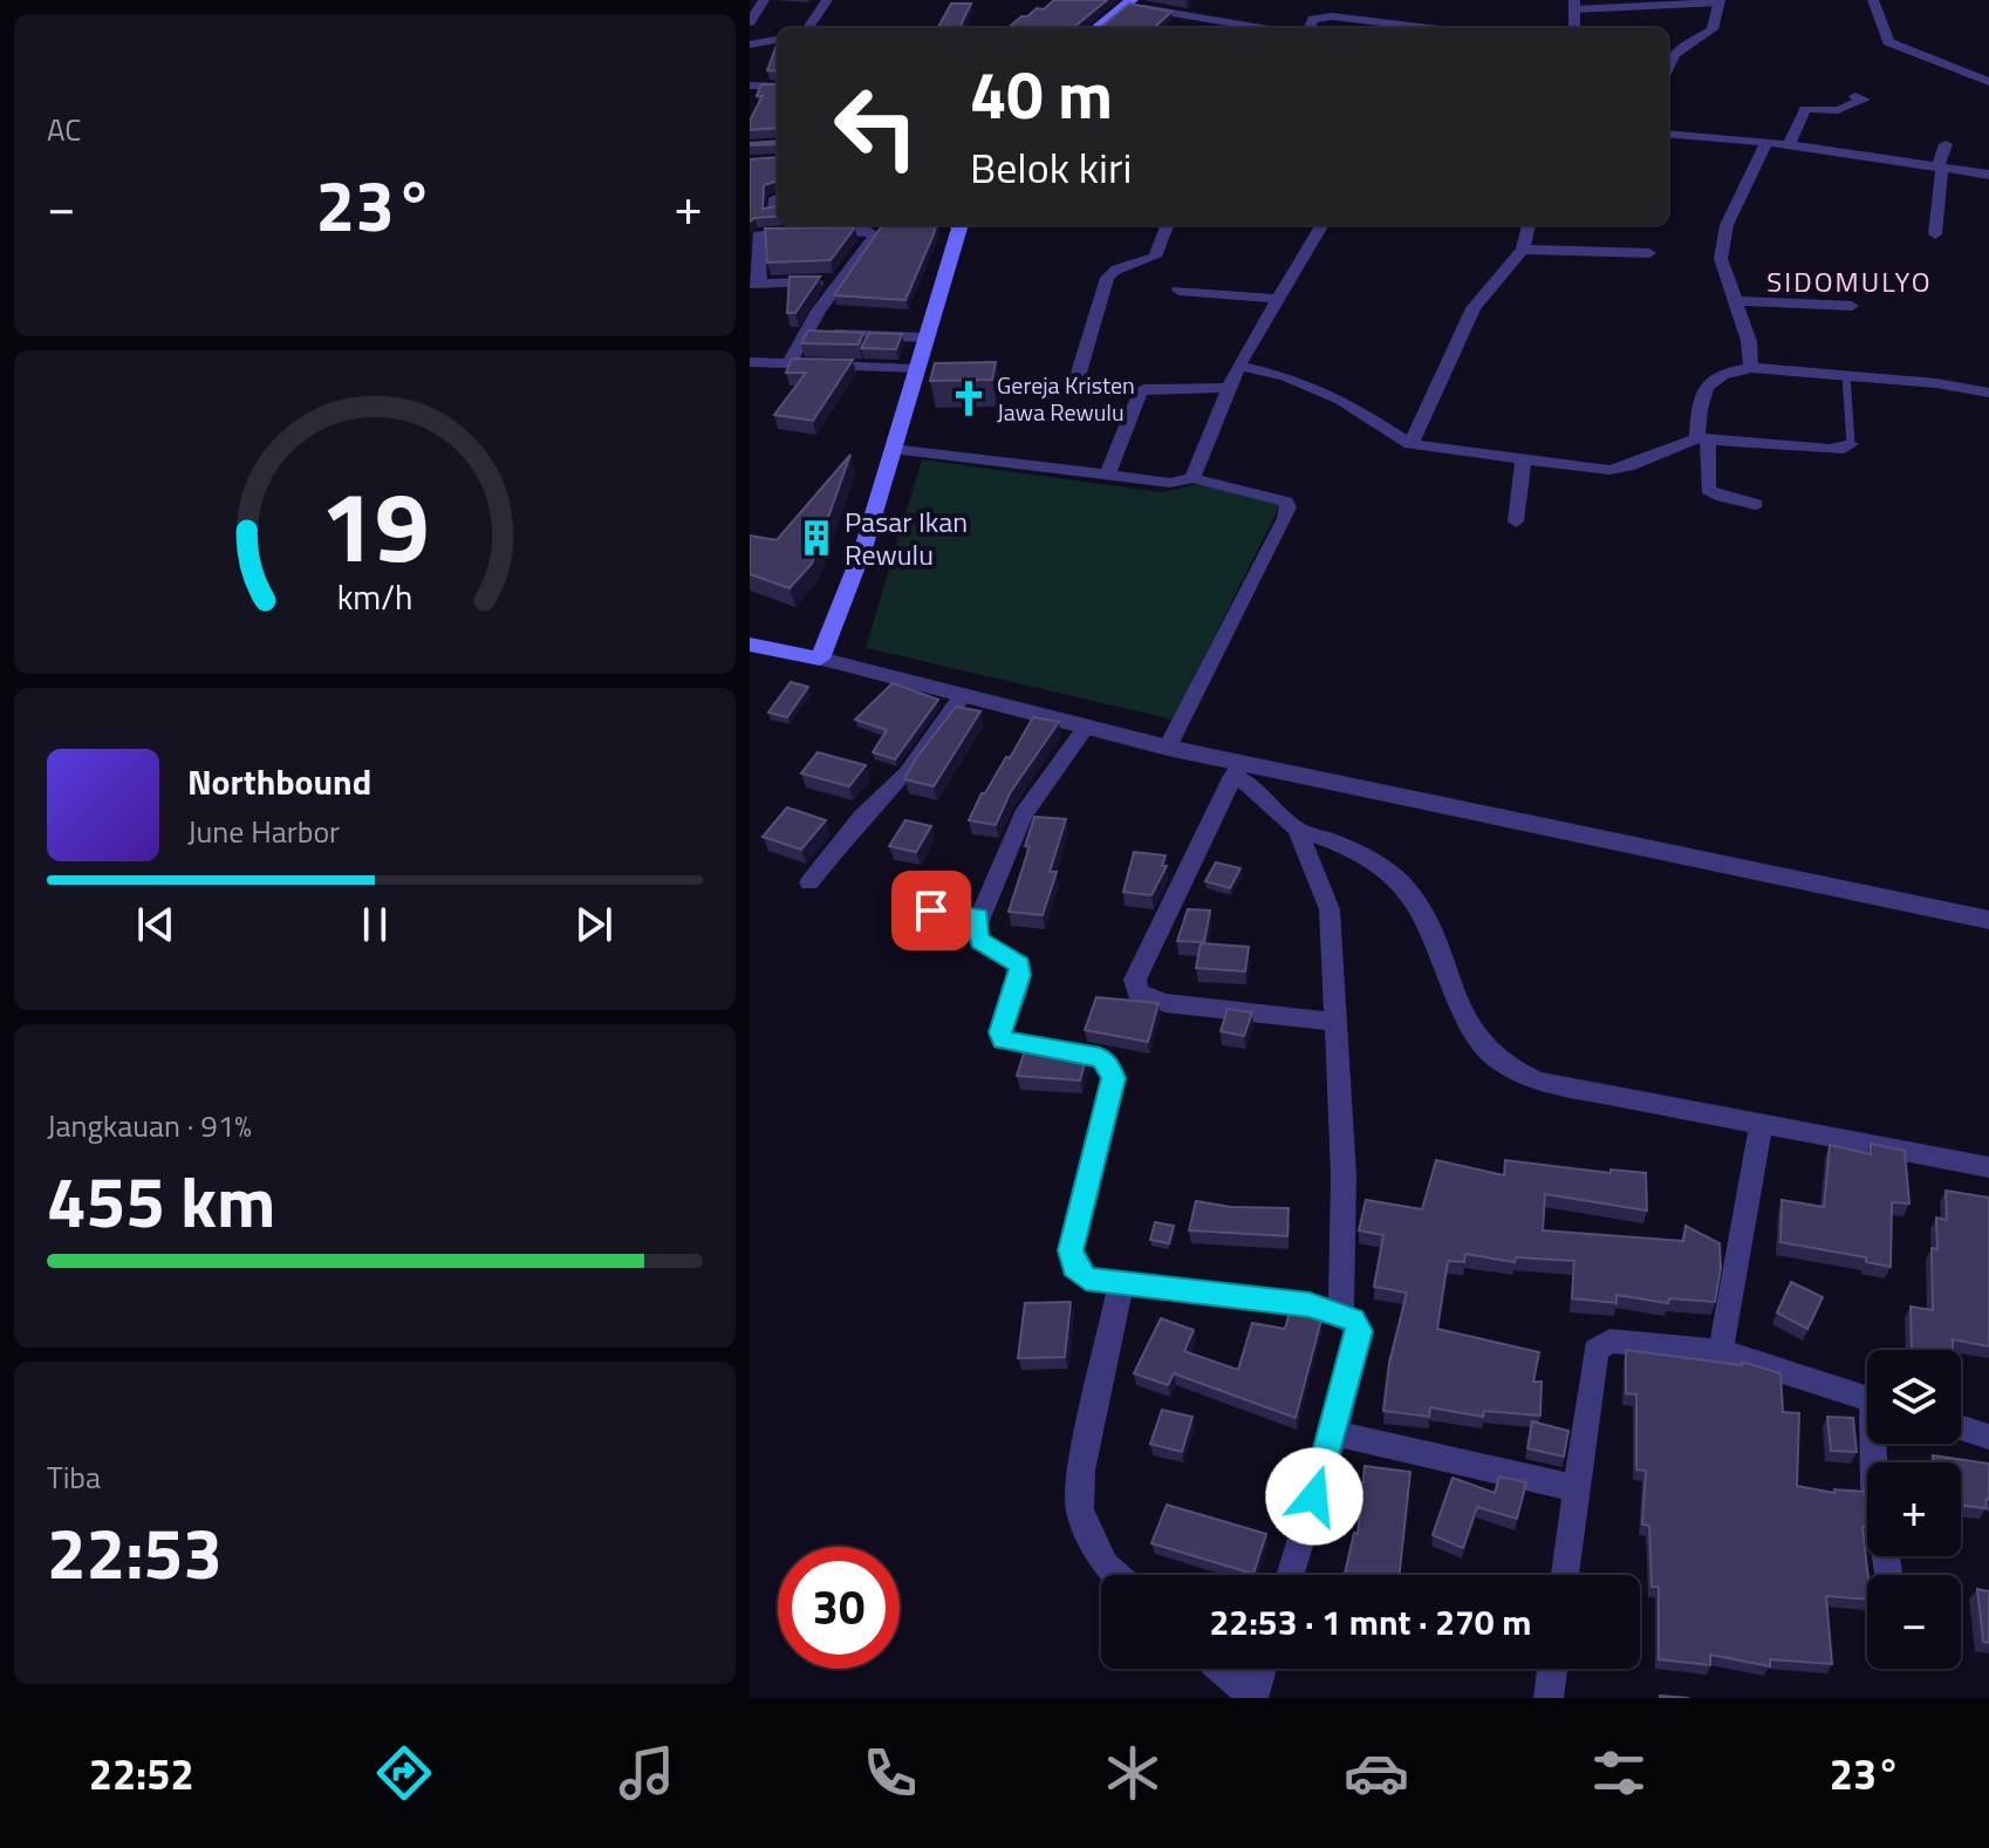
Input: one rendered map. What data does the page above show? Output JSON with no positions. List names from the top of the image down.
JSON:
{
  "districts": ["SIDOMULYO"],
  "places": {
    "church": ["Gereja Kristen Jawa Rewulu"],
    "building": ["Pasar Ikan Rewulu"]
  },
  "page": {
    "tile": [
      "AC",
      ["Jangkauan · 91%", "455 km"],
      ["Tiba", "22:53"]
    ],
    "turn": ["40 m", "Belok kiri"],
    "heat": ["−", "23°", "+"],
    "song": ["Northbound", "June Harbor"],
    "map_buttons": ["+", "−"],
    "limit": "30",
    "trip": "22:53 · 1 mnt · 270 m",
    "tabs": ["22:52", "23°"],
    "gauge": ["19", "km/h"]
  }
}
